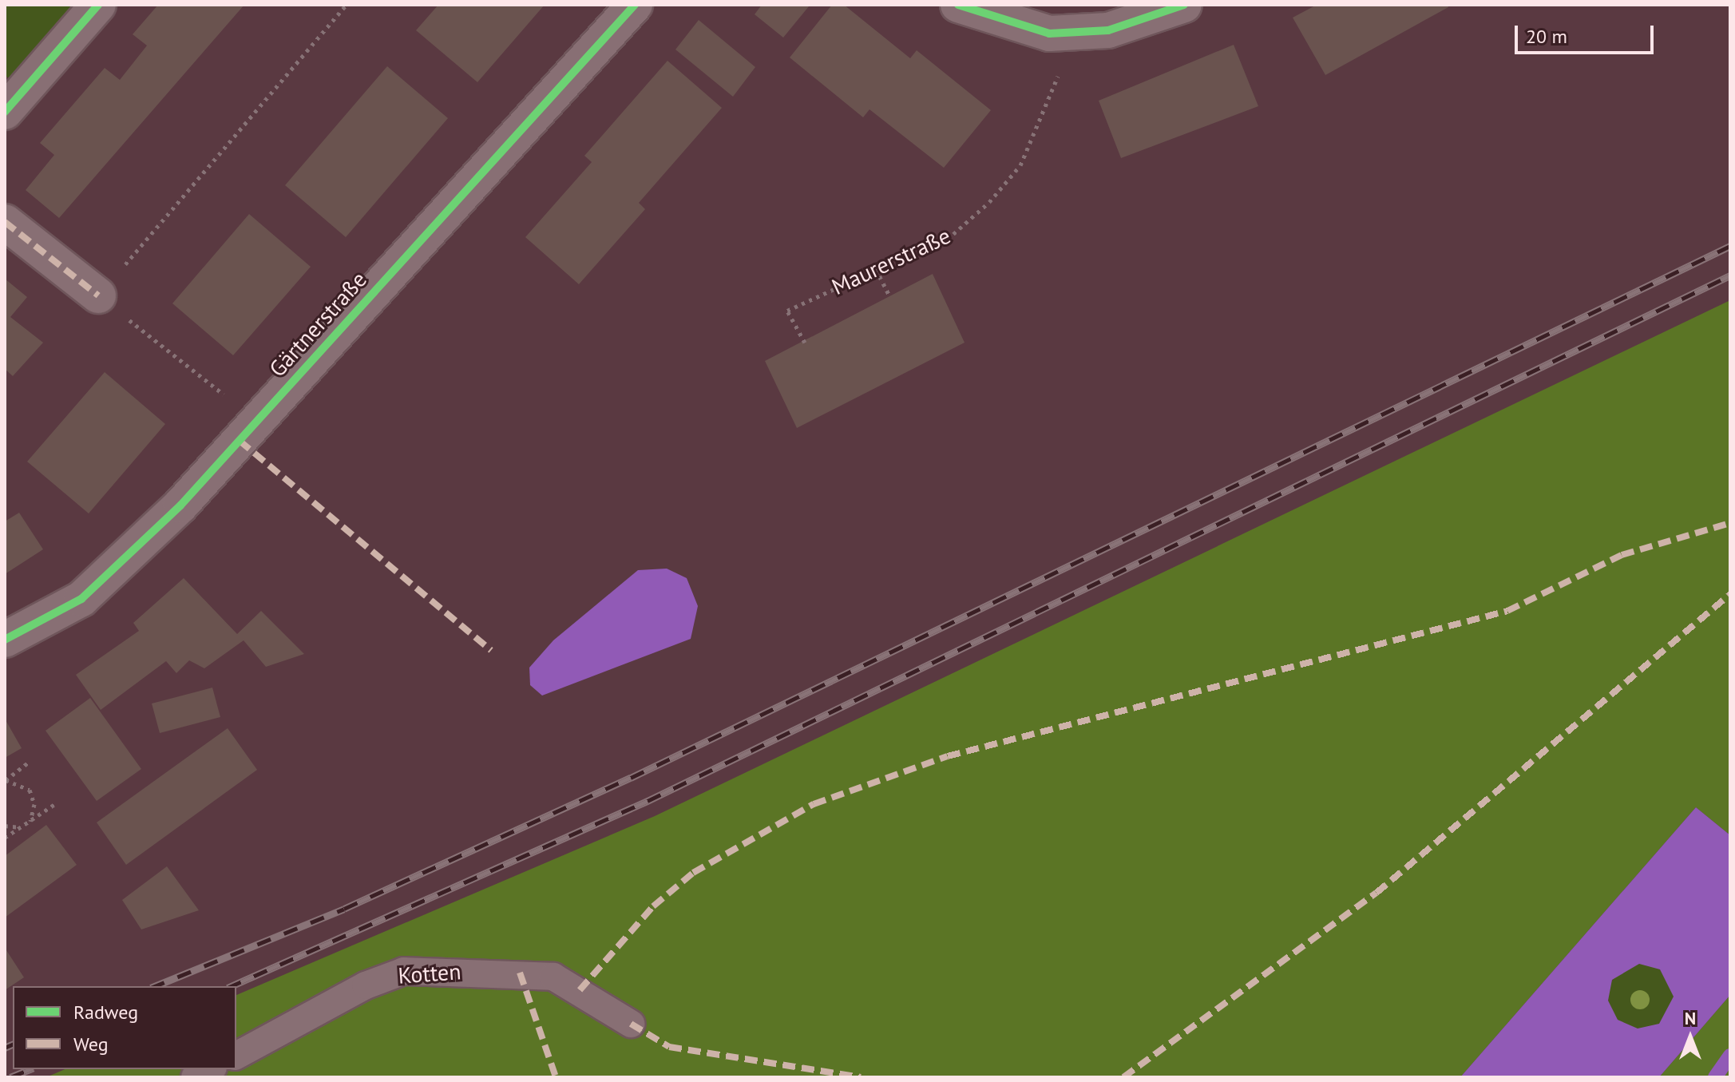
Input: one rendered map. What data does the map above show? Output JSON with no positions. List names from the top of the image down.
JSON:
{
  "streets": {
    "street": ["Gärtnerstraße"],
    "lane": ["Kotten"],
    "path": ["Maurerstraße"]
  },
  "legend": ["Radweg", "Weg"],
  "scale_bar": "20 m",
  "north": "top"
}
